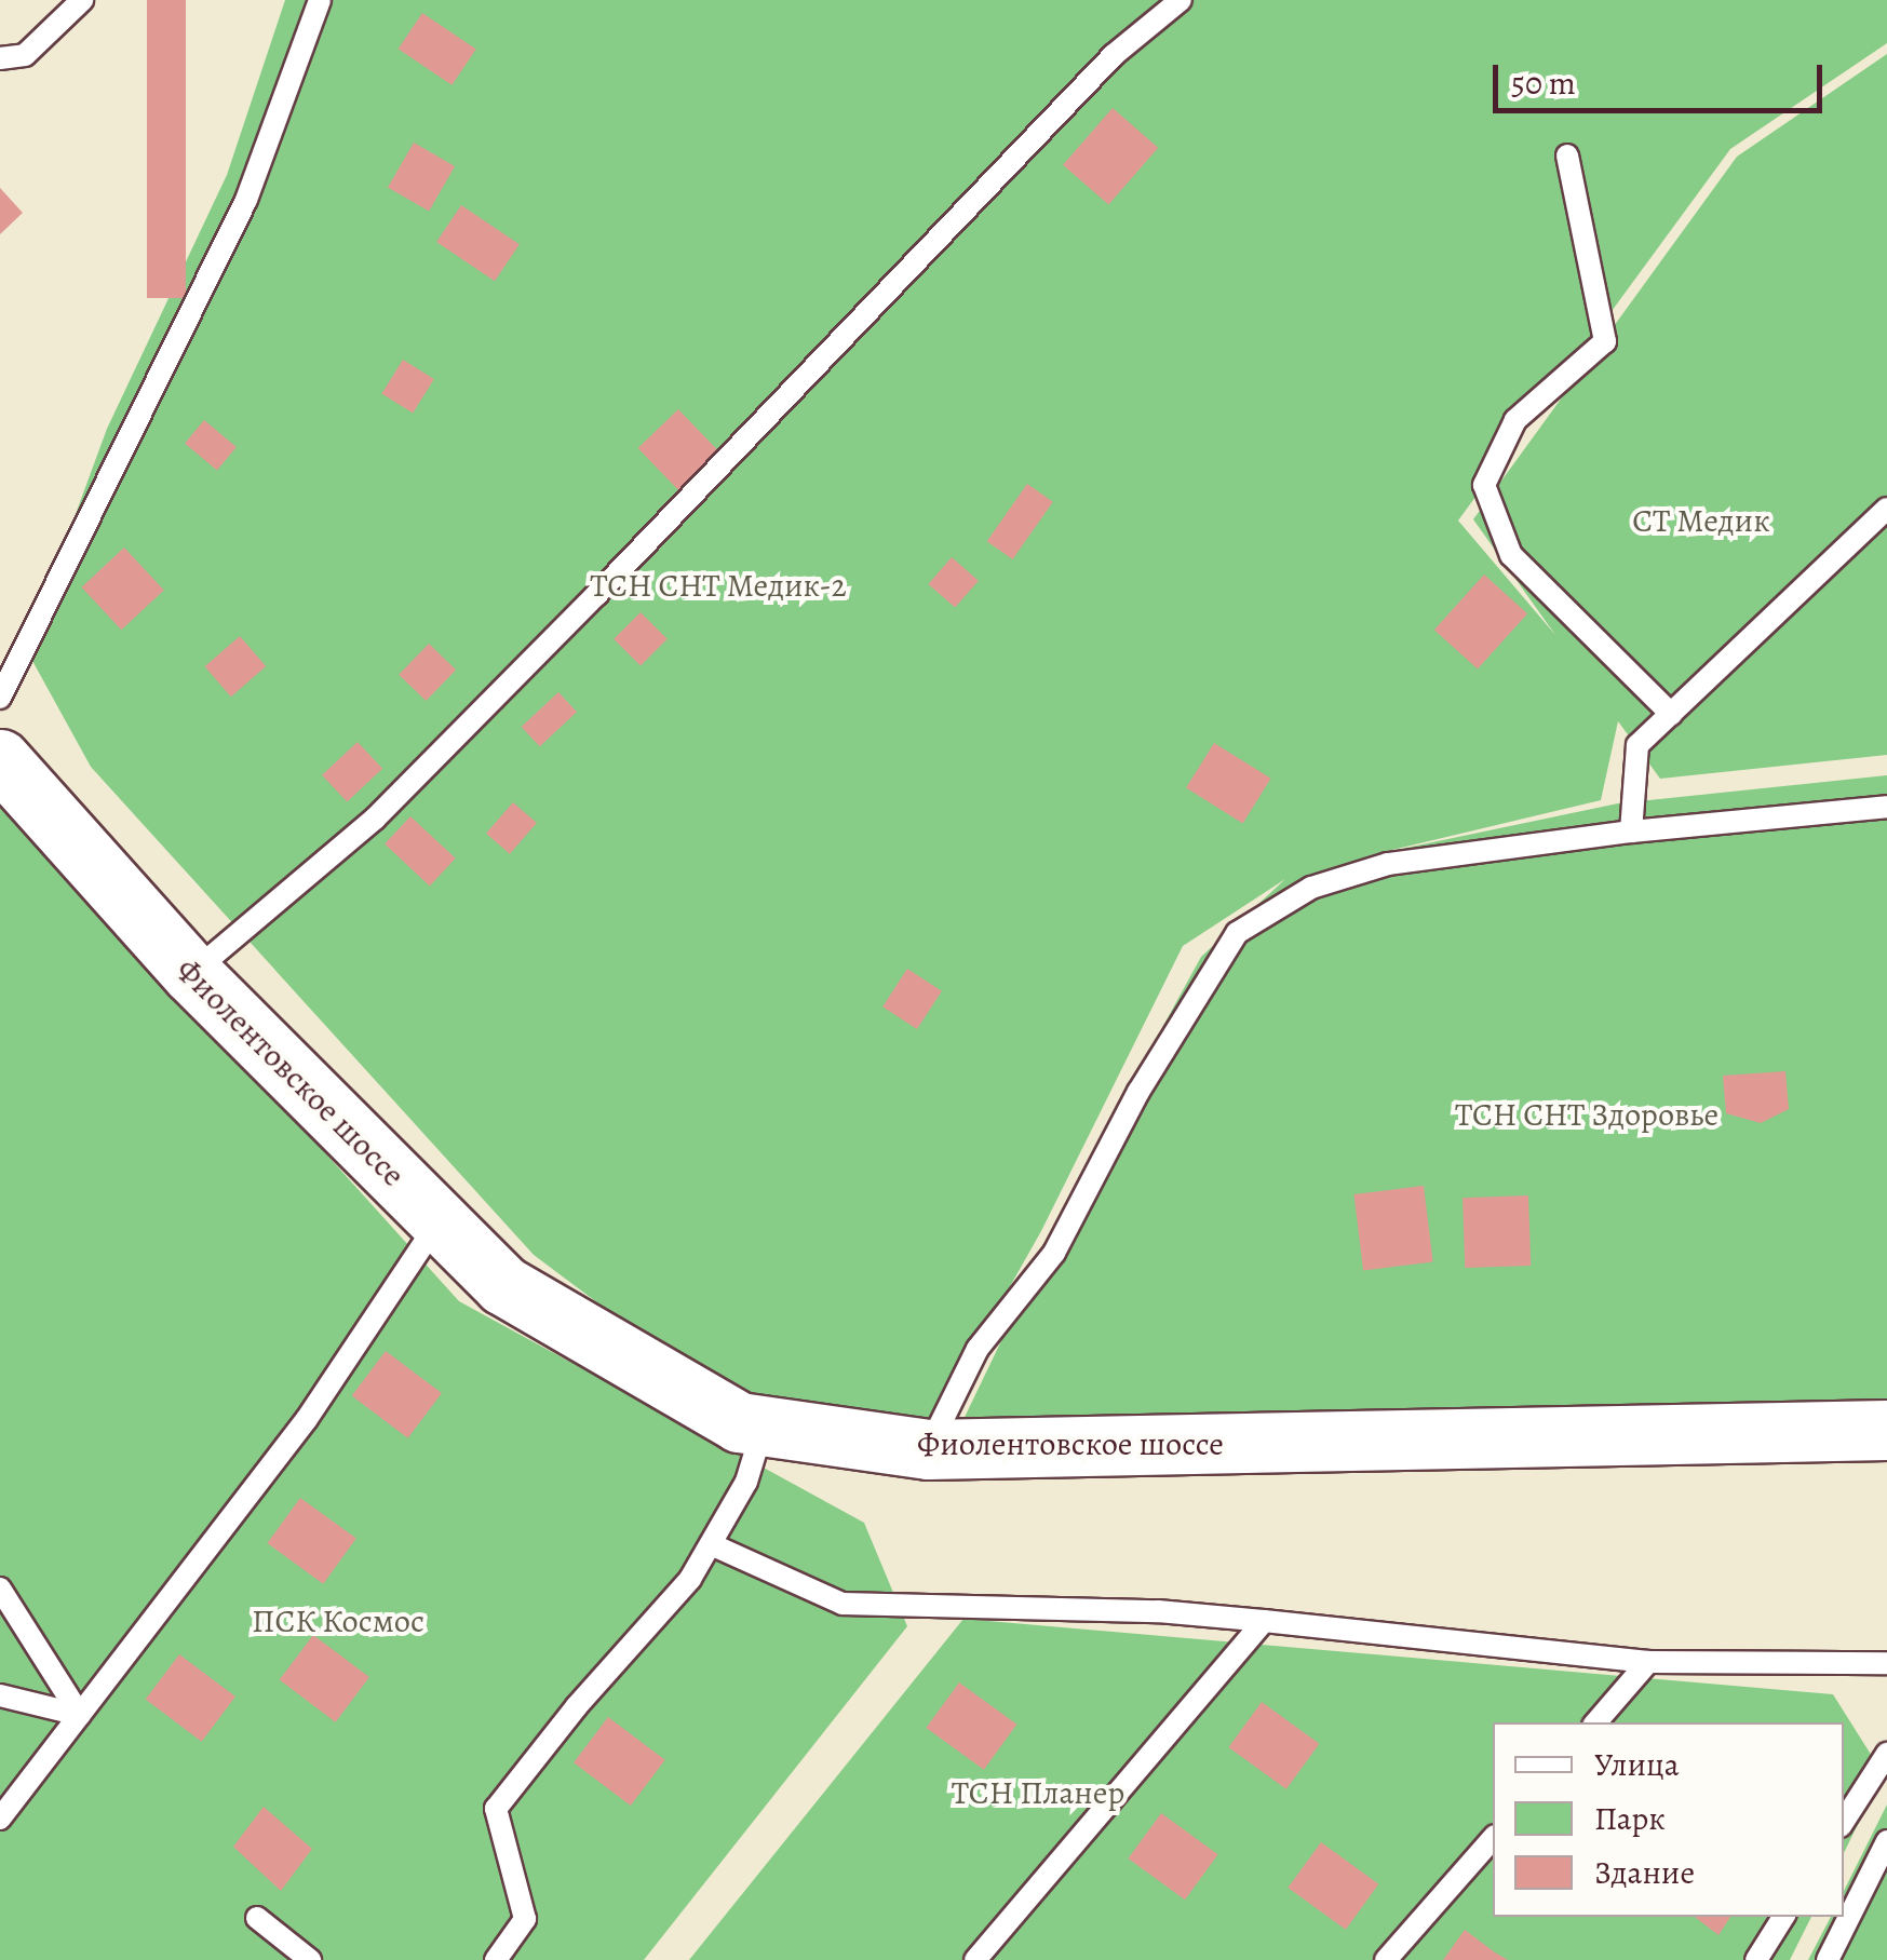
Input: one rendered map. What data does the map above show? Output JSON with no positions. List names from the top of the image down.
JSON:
{
  "streets": {
    "main road": ["Фиолентовское шоссе"]
  },
  "parks": [
    "СТ Медик",
    "ТСН СНТ Медик-2",
    "ТСН СНТ Здоровье",
    "ПСК Космос",
    "ТСН Планер"
  ],
  "legend": ["Улица", "Парк", "Здание"],
  "scale_bar": "50 m"
}
